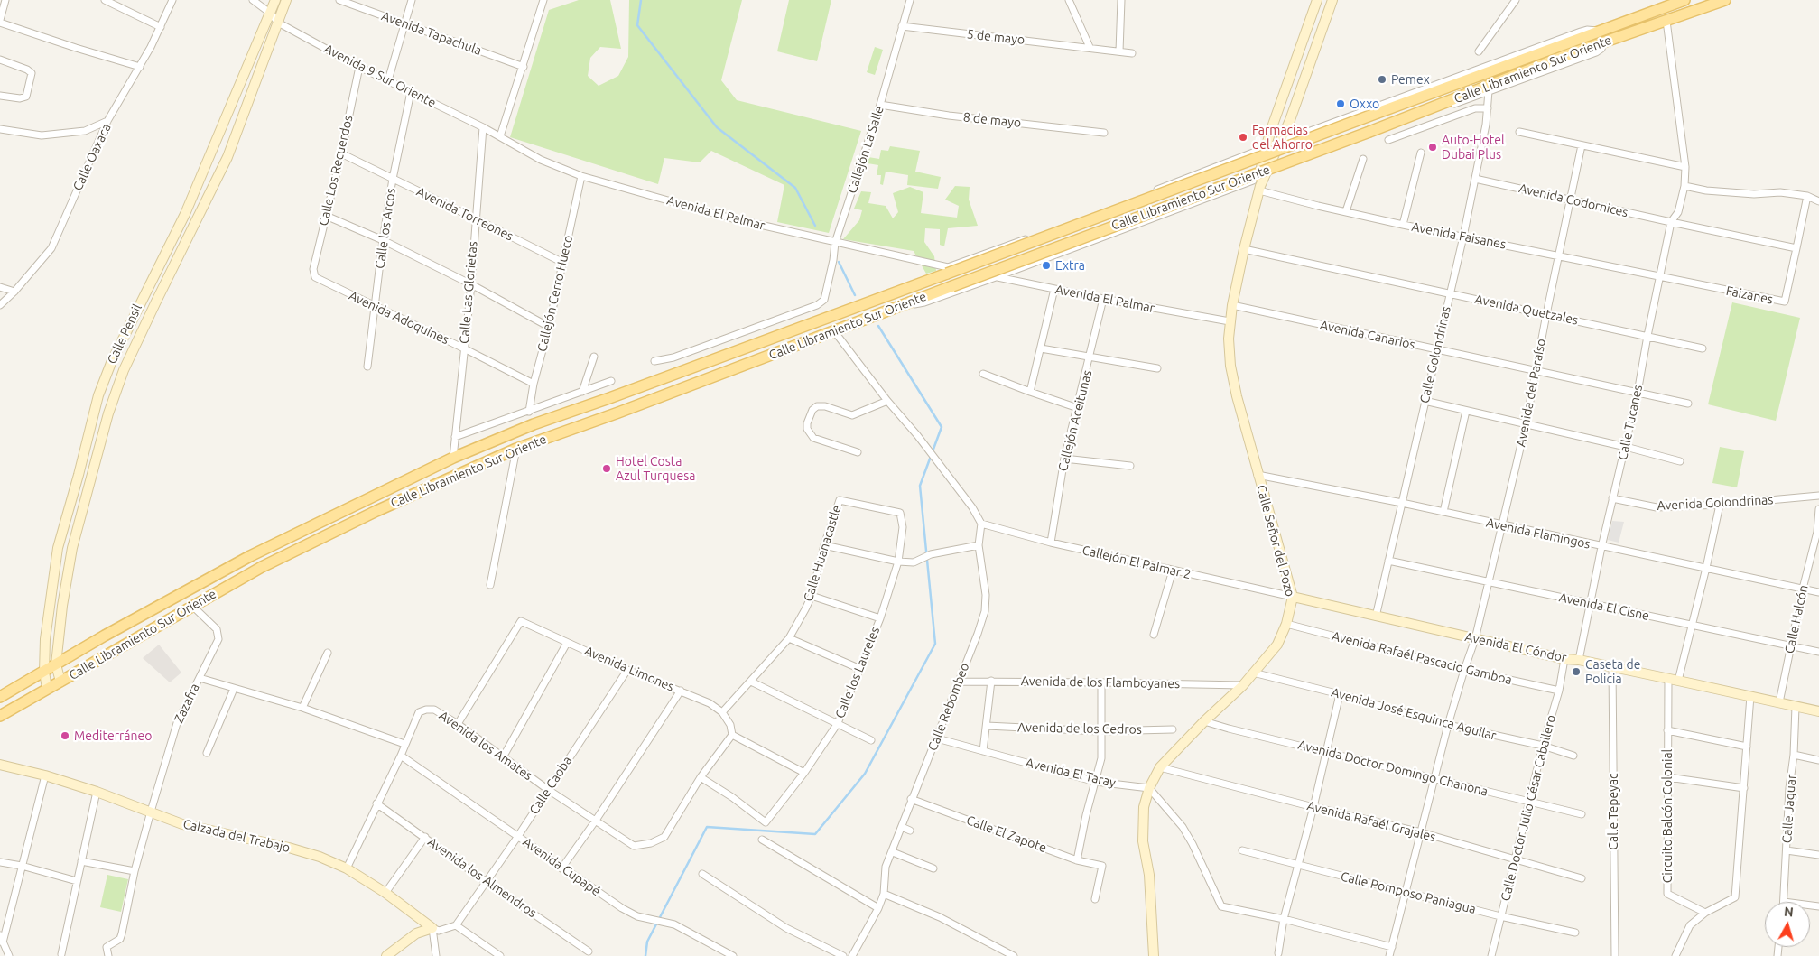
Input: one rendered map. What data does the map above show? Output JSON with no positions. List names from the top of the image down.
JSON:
{
  "streets": {
    "main road": ["Calle Libramiento Sur Oriente"],
    "street": [
      "Avenida Tapachula",
      "5 de mayo",
      "Avenida 9 Sur Oriente",
      "8 de mayo",
      "Callejón La Salle",
      "Calle Oaxaca",
      "Calle Los Recuerdos",
      "Avenida Codornices",
      "Avenida El Palmar",
      "Avenida Torreones",
      "Calle los Arcos",
      "Avenida Faisanes",
      "Calle Las Glorietas",
      "Callejón Cerro Hueco",
      "Faizanes",
      "Avenida Quetzales",
      "Avenida Adoquines",
      "Calle Pensil",
      "Avenida Canarios",
      "Calle Golondrinas",
      "Avenida del Paraíso",
      "Callejón Aceitunas",
      "Calle Tucanes",
      "Avenida Golondrinas",
      "Avenida Flamingos",
      "Calle Señor del Pozo",
      "Calle Huanacastle",
      "Callejón El Palmar 2",
      "Avenida El Cisne",
      "Calle Halcón",
      "Avenida El Cóndor",
      "Avenida Rafaél Pascacio Gamboa",
      "Avenida Limones",
      "Calle los Laureles",
      "Avenida de los Flamboyanes",
      "Zazafra",
      "Calle Rebombeo",
      "Avenida José Esquinca Aguilar",
      "Avenida de los Cedros",
      "Avenida los Amates",
      "Avenida Doctor Domingo Chanona",
      "Avenida El Taray",
      "Calle Caoba",
      "Calle Doctor Julio César Caballero",
      "Calle Jaguar",
      "Calle Tepeyac",
      "Circuito Balcón Colonial",
      "Avenida Rafaél Grajales",
      "Calle El Zapote",
      "Calzada del Trabajo",
      "Avenida Cupapé",
      "Avenida los Almendros",
      "Calle Pomposo Paniagua"
    ]
  },
  "crossings": [
    ["5 de mayo", "Callejón La Salle"],
    ["Calle Libramiento Sur Oriente", "Avenida El Palmar"],
    ["Calle Libramiento Sur Oriente", "Calle Las Glorietas"],
    ["Calle Libramiento Sur Oriente", "Calle Pensil"],
    ["Calle Libramiento Sur Oriente", "Calle Tucanes"],
    ["Calle Libramiento Sur Oriente", "Zazafra"],
    ["Avenida 9 Sur Oriente", "Calle Los Recuerdos"],
    ["Avenida 9 Sur Oriente", "Avenida El Palmar"],
    ["Avenida 9 Sur Oriente", "Calle los Arcos"],
    ["Avenida 9 Sur Oriente", "Calle Las Glorietas"],
    ["Avenida 9 Sur Oriente", "Calle Pensil"],
    ["8 de mayo", "Callejón La Salle"],
    ["Callejón La Salle", "Avenida El Palmar"],
    ["Calle Los Recuerdos", "Avenida Torreones"],
    ["Calle Los Recuerdos", "Avenida Adoquines"],
    ["Avenida Codornices", "Faizanes"],
    ["Avenida Codornices", "Calle Golondrinas"],
    ["Avenida Codornices", "Avenida del Paraíso"],
    ["Avenida Codornices", "Calle Tucanes"],
    ["Avenida El Palmar", "Calle Las Glorietas"],
    ["Avenida El Palmar", "Callejón Cerro Hueco"],
    ["Avenida El Palmar", "Callejón Aceitunas"],
    ["Avenida El Palmar", "Calle Señor del Pozo"],
    ["Avenida Torreones", "Calle los Arcos"],
    ["Avenida Torreones", "Calle Las Glorietas"],
    ["Avenida Torreones", "Callejón Cerro Hueco"],
    ["Calle los Arcos", "Avenida Adoquines"],
    ["Avenida Faisanes", "Faizanes"],
    ["Avenida Faisanes", "Calle Golondrinas"],
    ["Avenida Faisanes", "Avenida del Paraíso"],
    ["Avenida Faisanes", "Calle Tucanes"],
    ["Avenida Faisanes", "Calle Señor del Pozo"],
    ["Calle Las Glorietas", "Avenida Adoquines"],
    ["Callejón Cerro Hueco", "Avenida Adoquines"],
    ["Faizanes", "Calle Tucanes"],
    ["Avenida Quetzales", "Calle Golondrinas"],
    ["Avenida Quetzales", "Avenida del Paraíso"],
    ["Avenida Quetzales", "Calle Tucanes"],
    ["Avenida Quetzales", "Calle Señor del Pozo"],
    ["Avenida Canarios", "Calle Golondrinas"],
    ["Avenida Canarios", "Avenida del Paraíso"],
    ["Avenida Canarios", "Calle Tucanes"],
    ["Avenida Canarios", "Calle Señor del Pozo"],
    ["Calle Golondrinas", "Avenida Flamingos"],
    ["Calle Golondrinas", "Avenida El Cisne"],
    ["Calle Golondrinas", "Avenida El Cóndor"],
    ["Avenida del Paraíso", "Avenida Flamingos"],
    ["Avenida del Paraíso", "Avenida El Cisne"],
    ["Avenida del Paraíso", "Avenida El Cóndor"],
    ["Avenida del Paraíso", "Avenida Rafaél Pascacio Gamboa"],
    ["Avenida del Paraíso", "Avenida José Esquinca Aguilar"],
    ["Avenida del Paraíso", "Avenida Doctor Domingo Chanona"],
    ["Avenida del Paraíso", "Avenida Rafaél Grajales"],
    ["Avenida del Paraíso", "Calle Pomposo Paniagua"],
    ["Callejón Aceitunas", "Callejón El Palmar 2"],
    ["Calle Tucanes", "Avenida Golondrinas"],
    ["Calle Tucanes", "Avenida Flamingos"],
    ["Calle Tucanes", "Avenida El Cisne"],
    ["Calle Tucanes", "Avenida El Cóndor"],
    ["Avenida Golondrinas", "Circuito Balcón Colonial"],
    ["Avenida Flamingos", "Calle Señor del Pozo"],
    ["Avenida Flamingos", "Calle Halcón"],
    ["Avenida Flamingos", "Circuito Balcón Colonial"],
    ["Calle Señor del Pozo", "Callejón El Palmar 2"],
    ["Calle Señor del Pozo", "Avenida El Cóndor"],
    ["Calle Señor del Pozo", "Avenida Rafaél Pascacio Gamboa"],
    ["Calle Señor del Pozo", "Avenida de los Flamboyanes"],
    ["Calle Señor del Pozo", "Avenida José Esquinca Aguilar"],
    ["Calle Señor del Pozo", "Avenida Doctor Domingo Chanona"],
    ["Calle Señor del Pozo", "Avenida El Taray"],
    ["Calle Señor del Pozo", "Avenida Rafaél Grajales"],
    ["Calle Huanacastle", "Avenida Limones"],
    ["Calle Huanacastle", "Calle los Laureles"],
    ["Callejón El Palmar 2", "Avenida El Cóndor"],
    ["Callejón El Palmar 2", "Calle Rebombeo"],
    ["Avenida El Cisne", "Calle Halcón"],
    ["Avenida El Cisne", "Circuito Balcón Colonial"],
    ["Calle Halcón", "Avenida El Cóndor"],
    ["Avenida El Cóndor", "Calle Doctor Julio César Caballero"],
    ["Avenida El Cóndor", "Calle Jaguar"],
    ["Avenida El Cóndor", "Calle Tepeyac"],
    ["Avenida El Cóndor", "Circuito Balcón Colonial"],
    ["Avenida Rafaél Pascacio Gamboa", "Calle Doctor Julio César Caballero"],
    ["Avenida Limones", "Avenida los Amates"],
    ["Avenida Limones", "Calle Caoba"],
    ["Calle los Laureles", "Avenida los Amates"],
    ["Avenida de los Flamboyanes", "Calle Rebombeo"],
    ["Zazafra", "Calzada del Trabajo"],
    ["Calle Rebombeo", "Avenida El Taray"],
    ["Calle Rebombeo", "Calle El Zapote"],
    ["Avenida José Esquinca Aguilar", "Calle Doctor Julio César Caballero"],
    ["Avenida los Amates", "Calle Caoba"],
    ["Avenida Doctor Domingo Chanona", "Calle Doctor Julio César Caballero"],
    ["Calle Caoba", "Avenida Cupapé"],
    ["Calle Caoba", "Avenida los Almendros"],
    ["Calle Doctor Julio César Caballero", "Avenida Rafaél Grajales"],
    ["Calle Doctor Julio César Caballero", "Calle Pomposo Paniagua"]
  ],
  "places": [
    "Pemex",
    "Oxxo",
    "Farmacias del Ahorro",
    "Auto-Hotel Dubai Plus",
    "Extra",
    "Hotel Costa Azul Turquesa",
    "Caseta de Policia",
    "Mediterráneo"
  ],
  "north": "top"
}
